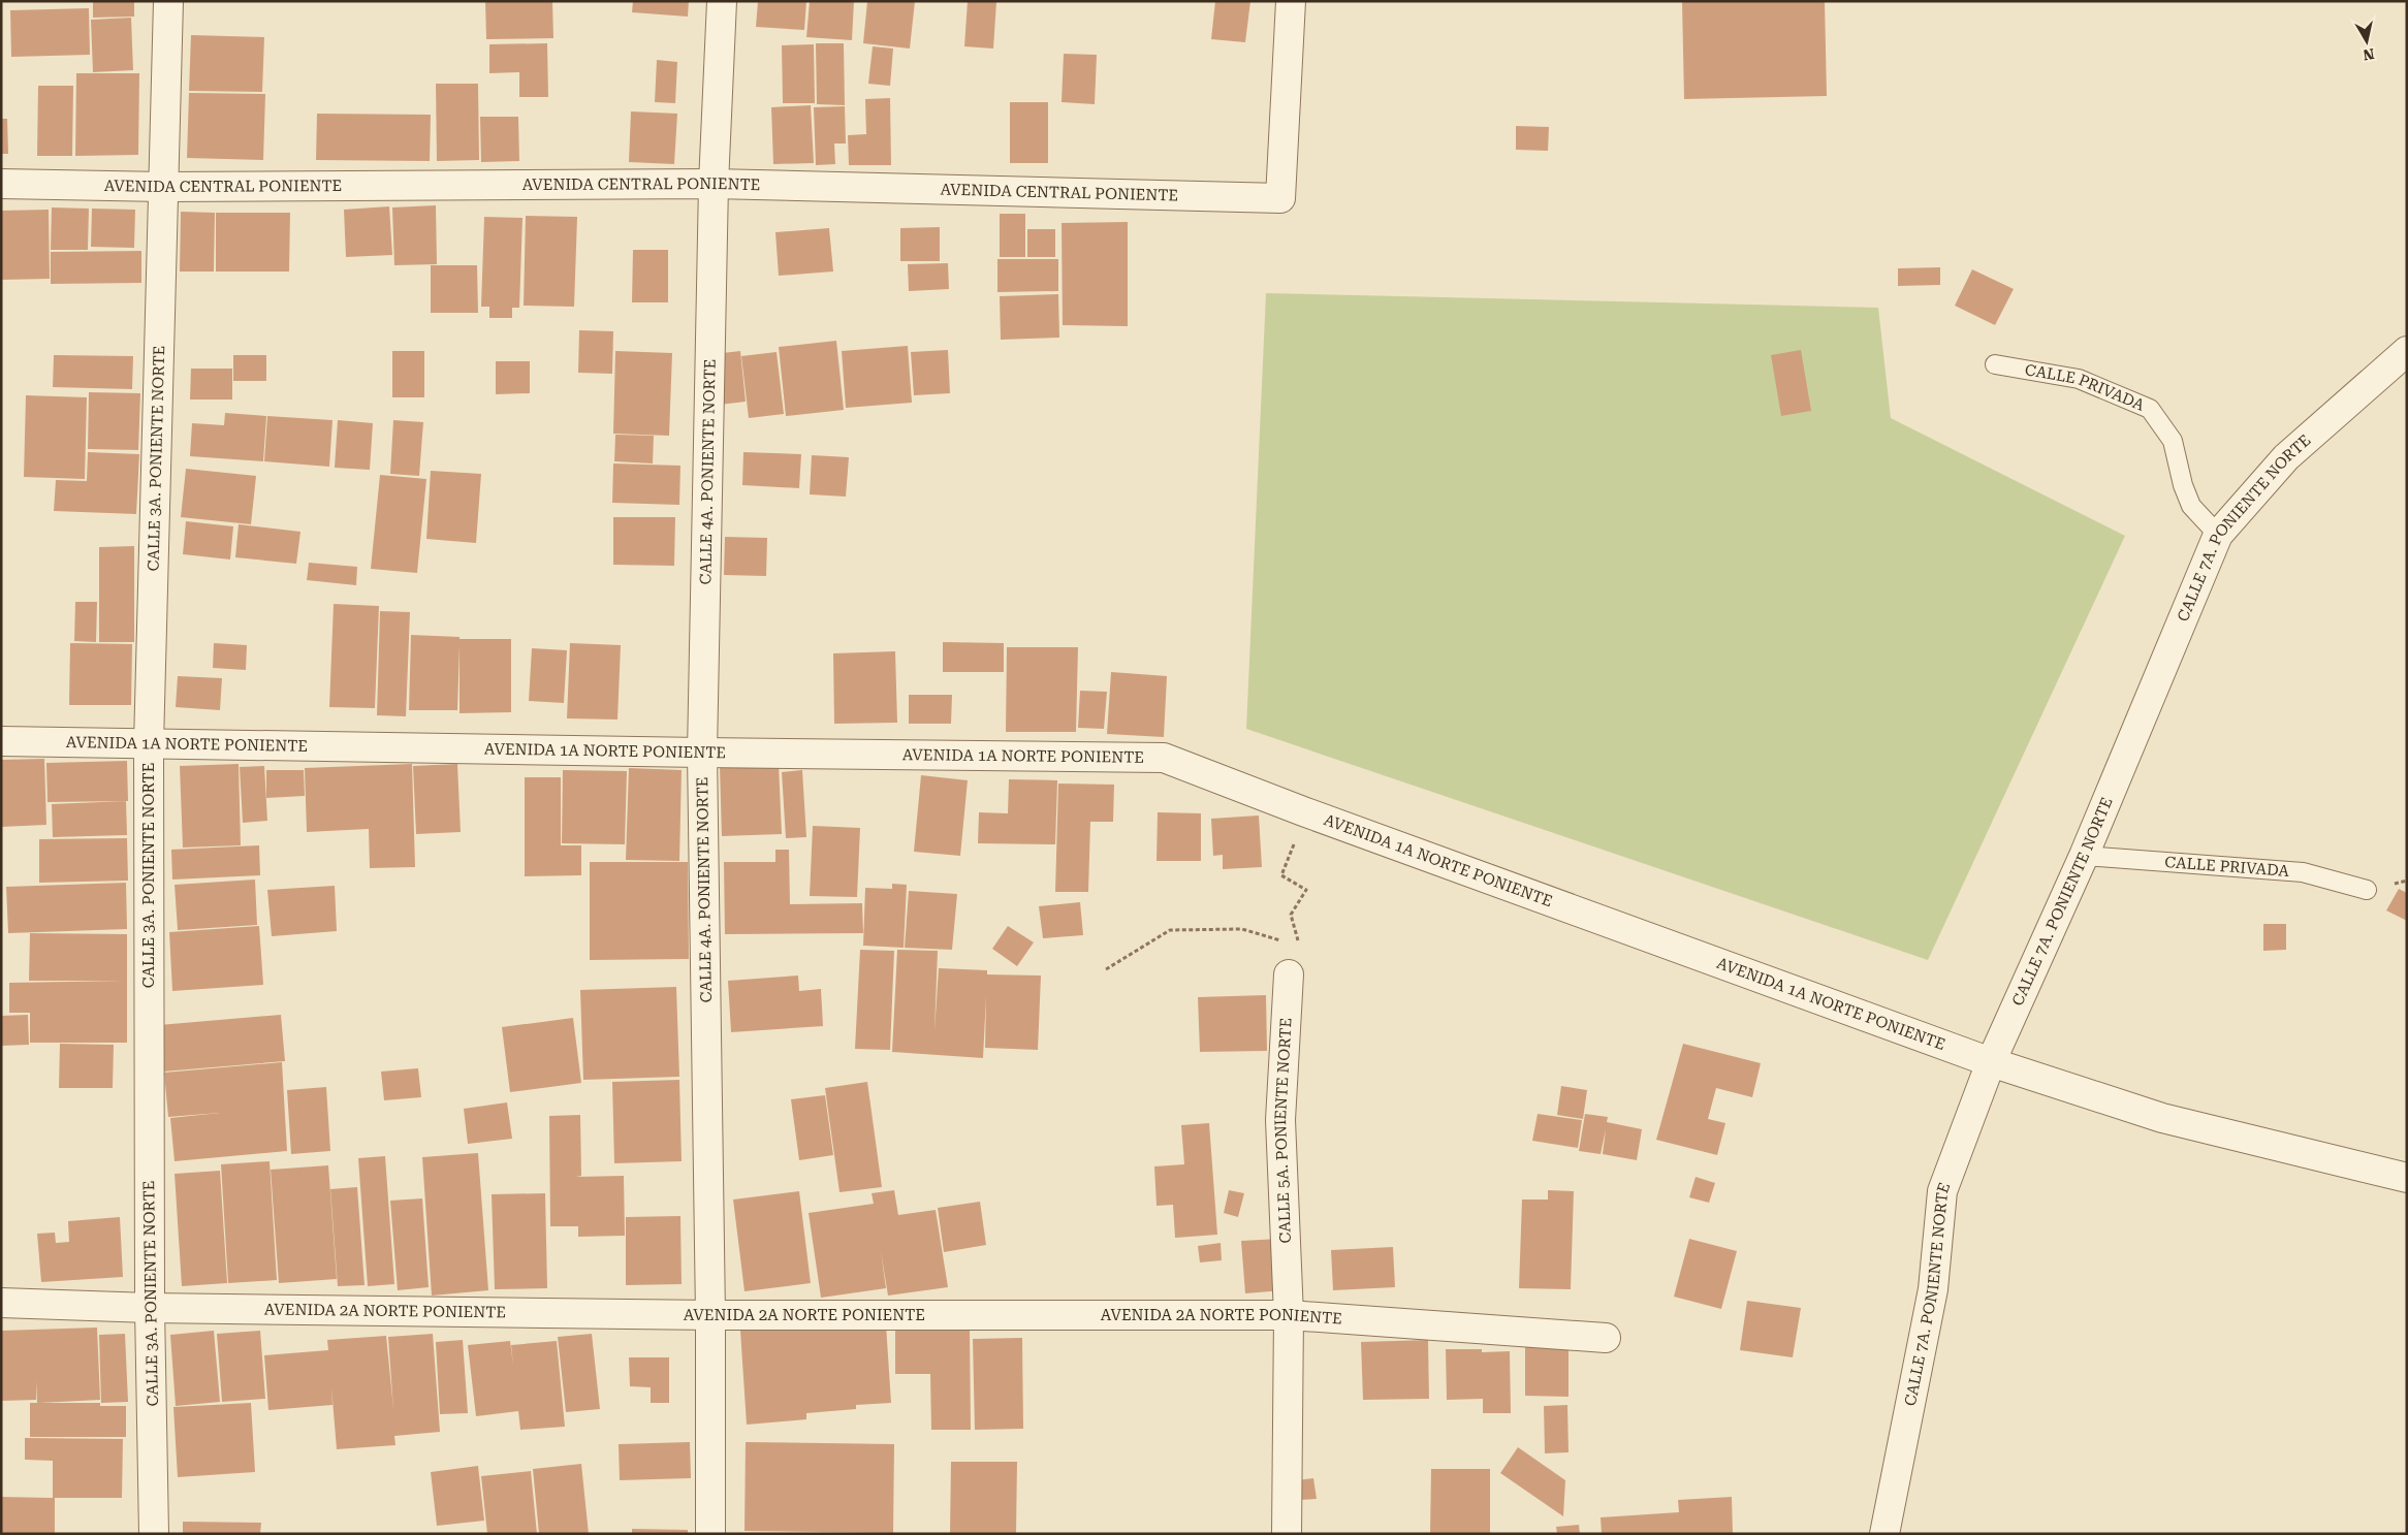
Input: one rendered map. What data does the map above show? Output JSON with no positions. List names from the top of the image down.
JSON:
{
  "streets": {
    "street": [
      "AVENIDA CENTRAL PONIENTE",
      "CALLE 3A. PONIENTE NORTE",
      "CALLE 4A. PONIENTE NORTE",
      "CALLE 7A. PONIENTE NORTE",
      "AVENIDA 1A NORTE PONIENTE",
      "CALLE 5A. PONIENTE NORTE",
      "AVENIDA 2A NORTE PONIENTE"
    ],
    "lane": ["CALLE PRIVADA"]
  },
  "crossings": [
    ["AVENIDA CENTRAL PONIENTE", "CALLE 3A. PONIENTE NORTE"],
    ["AVENIDA CENTRAL PONIENTE", "CALLE 4A. PONIENTE NORTE"],
    ["CALLE PRIVADA", "CALLE 7A. PONIENTE NORTE"],
    ["CALLE 3A. PONIENTE NORTE", "AVENIDA 1A NORTE PONIENTE"],
    ["CALLE 3A. PONIENTE NORTE", "AVENIDA 2A NORTE PONIENTE"],
    ["CALLE 4A. PONIENTE NORTE", "AVENIDA 1A NORTE PONIENTE"],
    ["CALLE 4A. PONIENTE NORTE", "AVENIDA 2A NORTE PONIENTE"],
    ["CALLE 7A. PONIENTE NORTE", "AVENIDA 1A NORTE PONIENTE"],
    ["CALLE 5A. PONIENTE NORTE", "AVENIDA 2A NORTE PONIENTE"]
  ],
  "north": "bottom"
}
